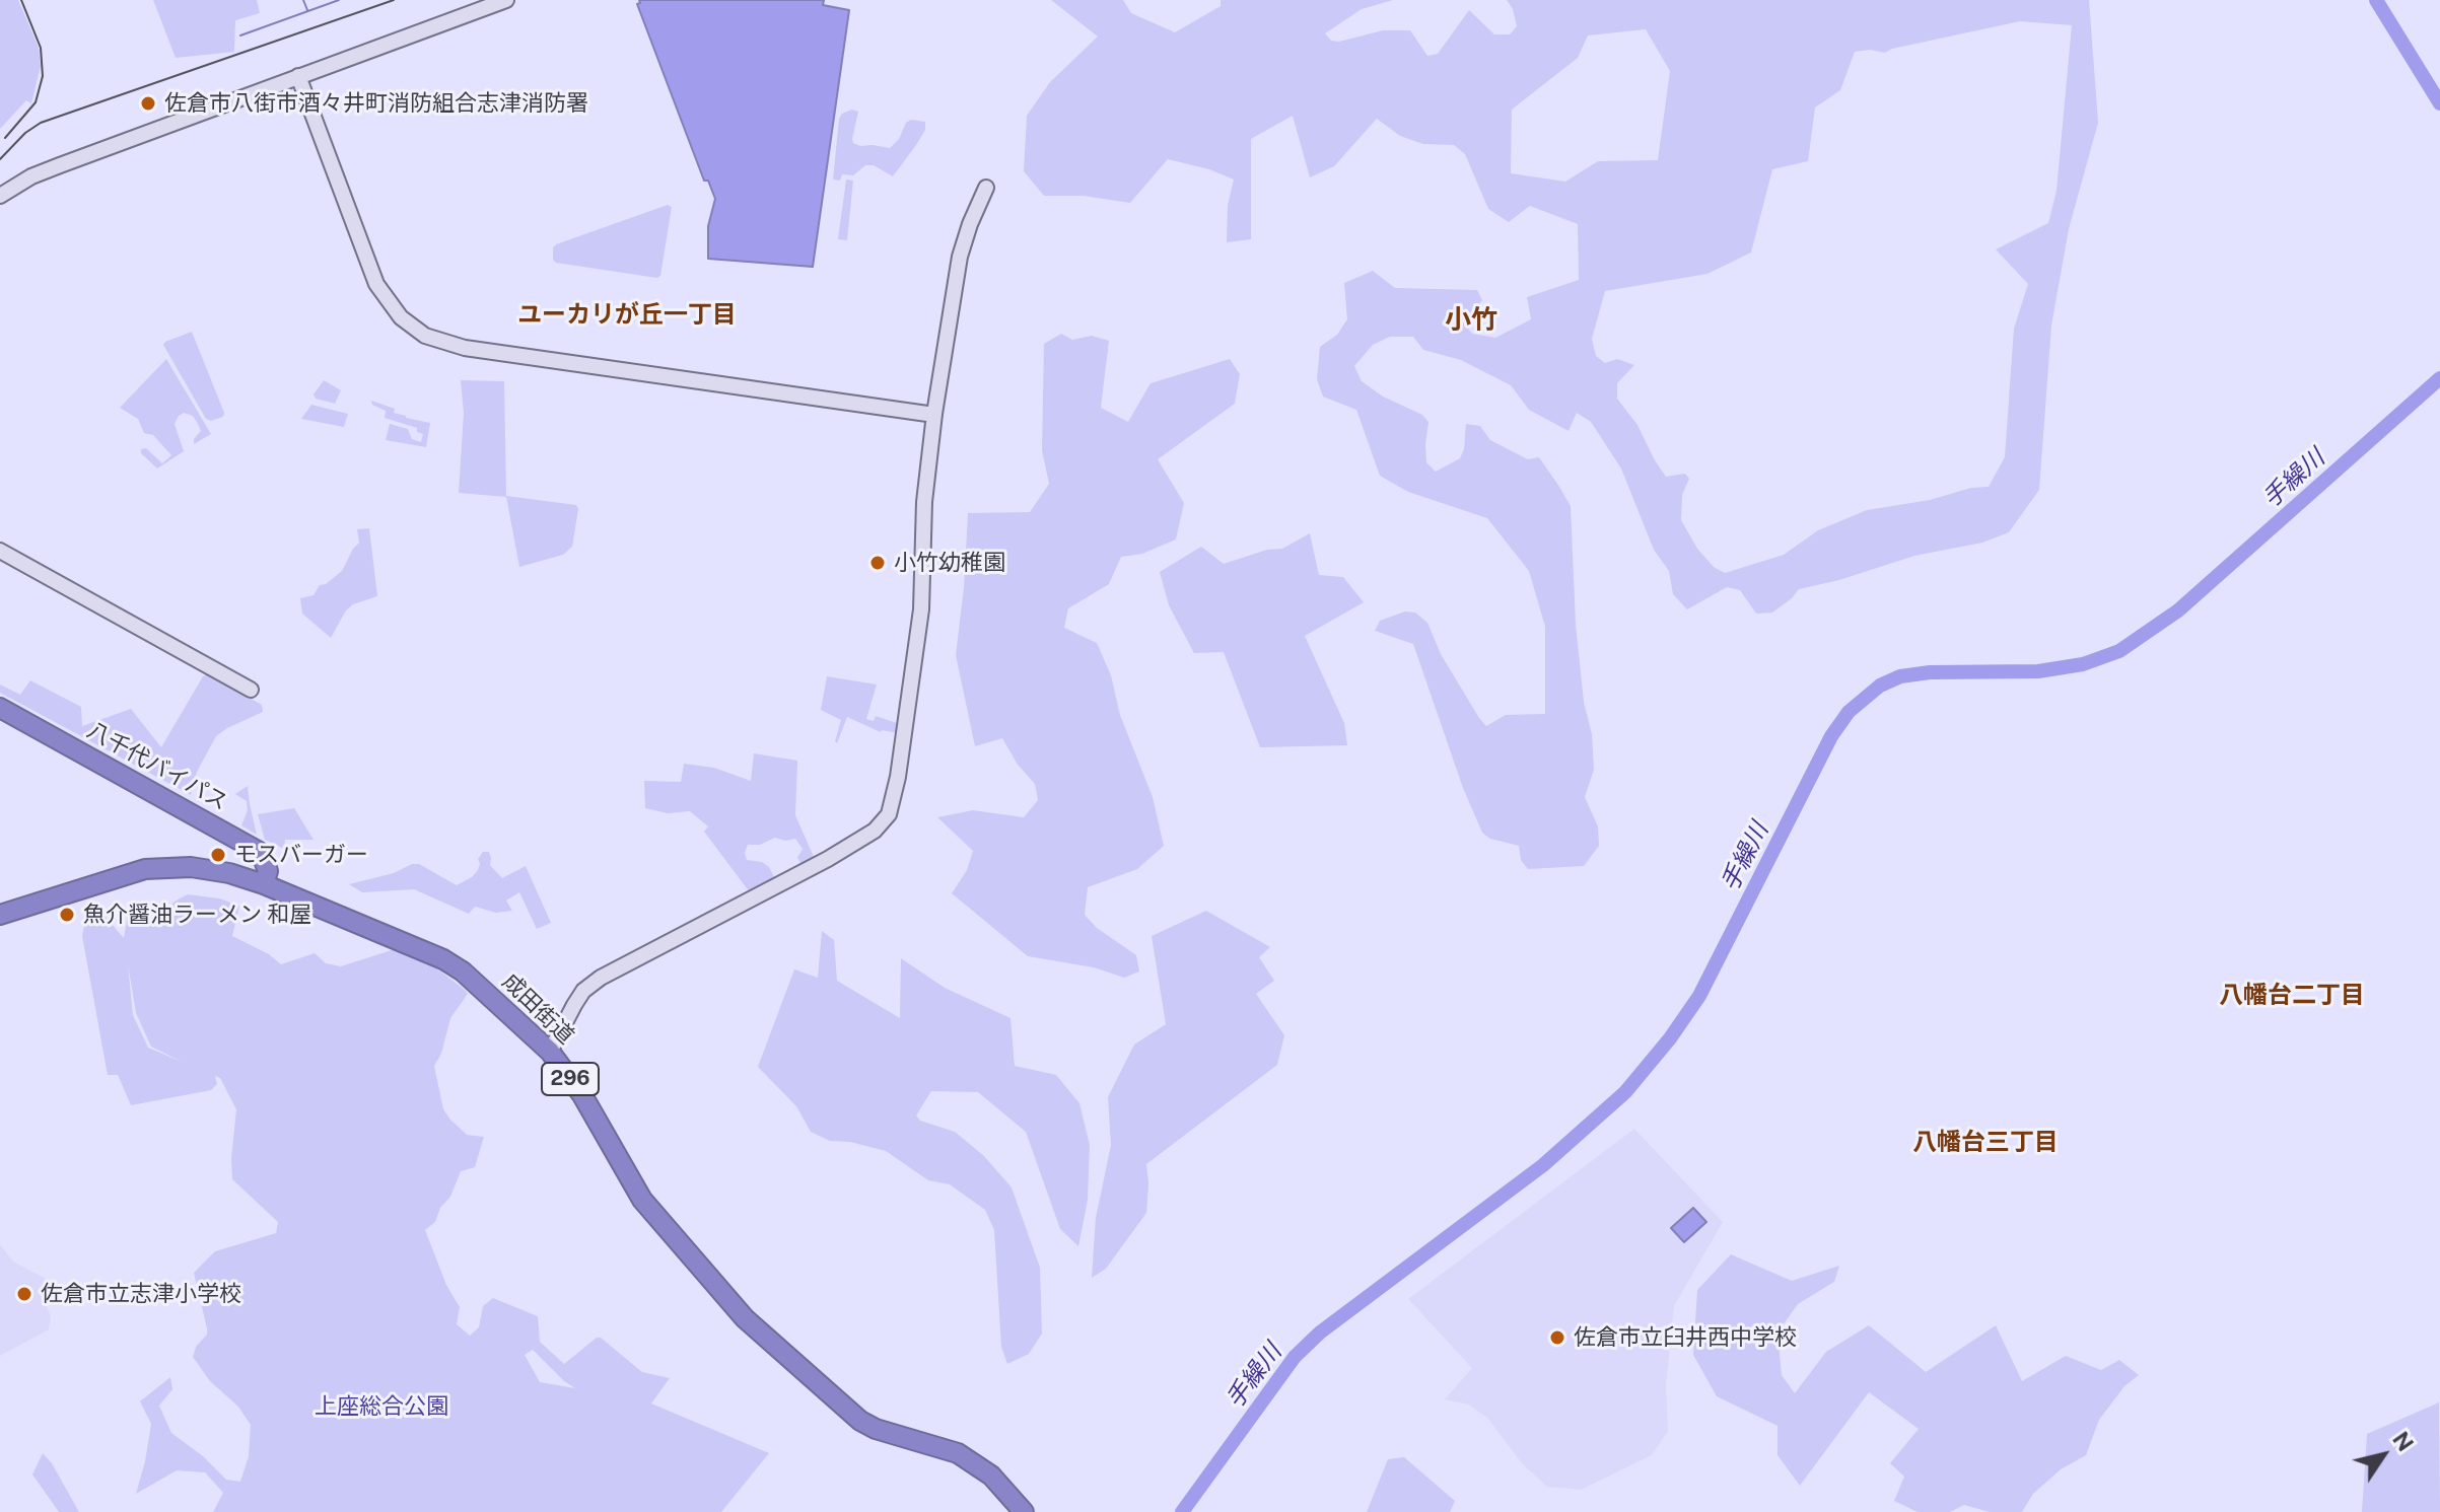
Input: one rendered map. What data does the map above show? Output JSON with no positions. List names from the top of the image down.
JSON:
{
  "streets": {
    "highway": ["八千代バイパス", "成田街道", "296"]
  },
  "crossings": [
    ["八千代バイパス", "成田街道"]
  ],
  "districts": [
    "ユーカリが丘一丁目",
    "小竹",
    "八幡台二丁目",
    "八幡台三丁目"
  ],
  "water": ["手繰川"],
  "parks": ["上座総合公園"],
  "places": [
    "佐倉市八街市酒々井町消防組合志津消防署",
    "小竹幼稚園",
    "モスバーガー",
    "魚介醤油ラーメン 和屋",
    "佐倉市立志津小学校",
    "佐倉市立臼井西中学校"
  ],
  "north": "top right"
}
